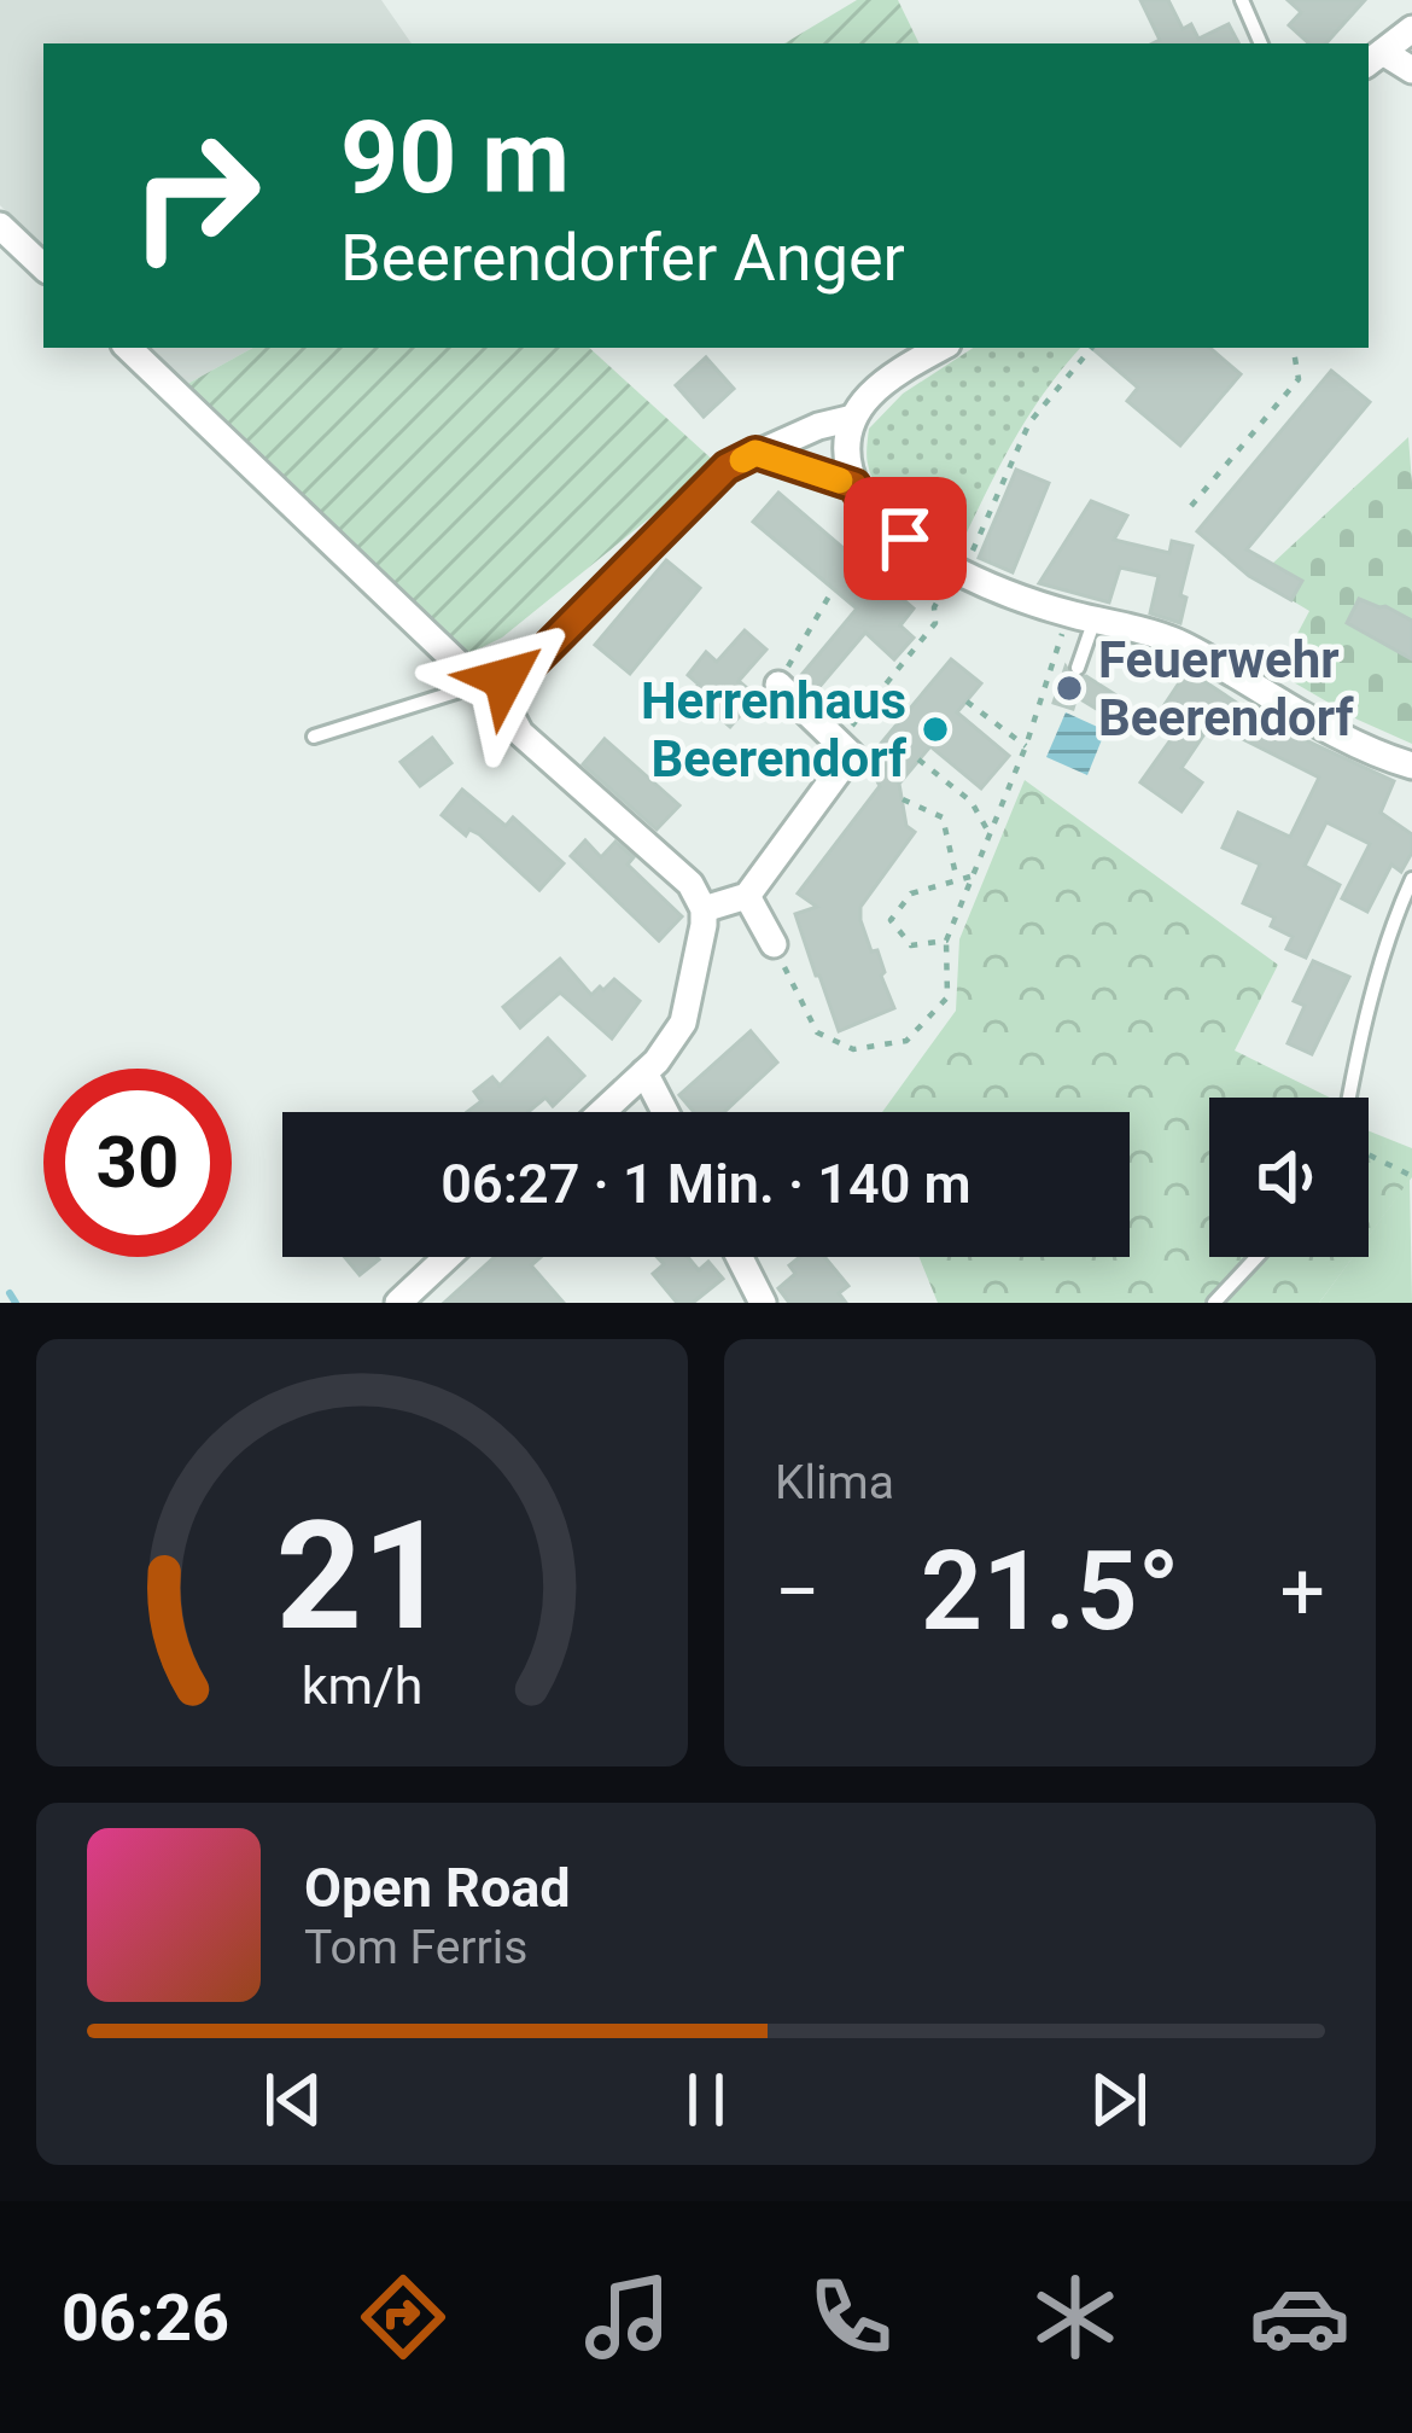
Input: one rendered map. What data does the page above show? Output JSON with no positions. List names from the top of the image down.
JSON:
{
  "places": ["Feuerwehr Beerendorf", "Herrenhaus Beerendorf"],
  "page": {
    "turn": ["90 m", "Beerendorfer Anger"],
    "limit": "30",
    "trip": "06:27 · 1 Min. · 140 m",
    "tile": "Klima",
    "heat": ["−", "21.5°", "+"],
    "song": ["Open Road", "Tom Ferris"],
    "tabs": "06:26",
    "gauge": ["21", "km/h"]
  }
}
